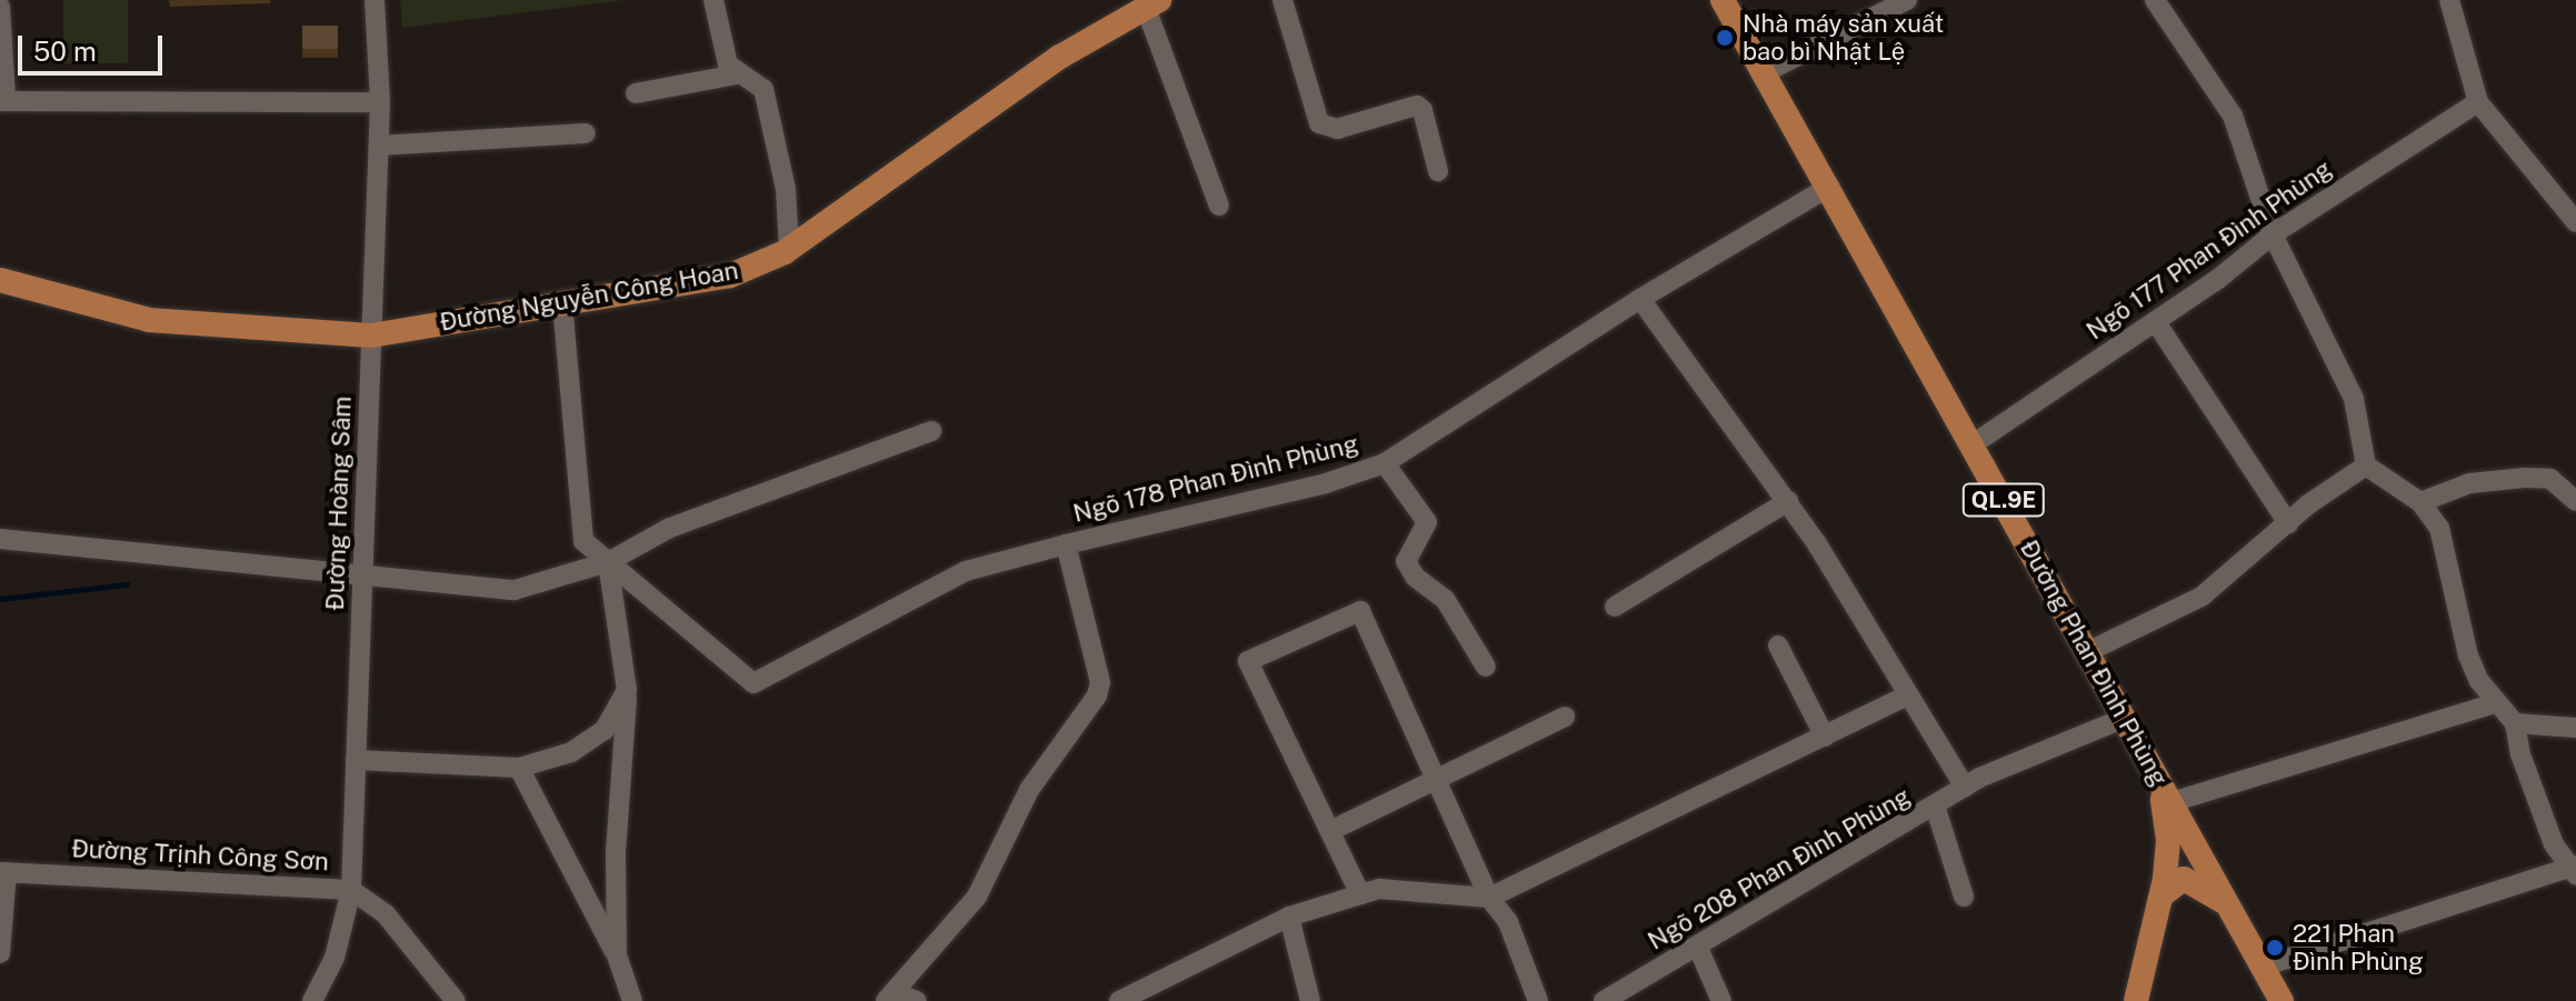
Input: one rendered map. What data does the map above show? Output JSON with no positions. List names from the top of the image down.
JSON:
{
  "streets": {
    "main road": ["Đường Nguyễn Công Hoan", "QL.9E", "Đường Phan Đình Phùng"],
    "street": [
      "Ngõ 177 Phan Đình Phùng",
      "Ngõ 178 Phan Đình Phùng",
      "Đường Hoàng Sâm",
      "Đường Trịnh Công Sơn",
      "Ngõ 208 Phan Đình Phùng"
    ]
  },
  "crossings": [
    ["Ngõ 177 Phan Đình Phùng", "Đường Phan Đình Phùng"],
    ["Đường Nguyễn Công Hoan", "Đường Hoàng Sâm"],
    ["Ngõ 178 Phan Đình Phùng", "Đường Phan Đình Phùng"],
    ["Đường Hoàng Sâm", "Đường Trịnh Công Sơn"],
    ["Đường Phan Đình Phùng", "Ngõ 208 Phan Đình Phùng"]
  ],
  "places": ["Nhà máy sản xuất bao bì Nhật Lệ", "221 Phan Đình Phùng"],
  "scale_bar": "50 m"
}
